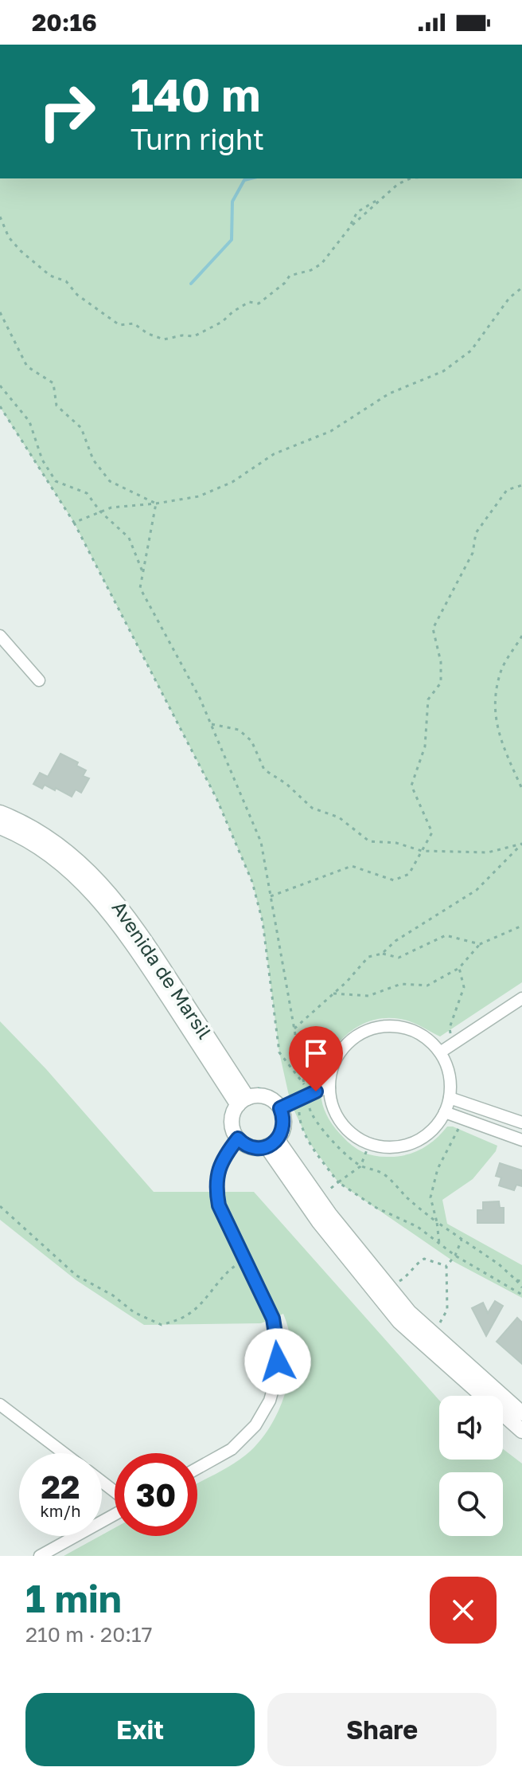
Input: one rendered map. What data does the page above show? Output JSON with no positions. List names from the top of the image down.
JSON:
{
  "streets": {
    "street": ["Avenida de Marsil"]
  },
  "page": {
    "status": "20:16",
    "turn": ["140 m", "Turn right"],
    "speed": "22 km/h",
    "limit": "30",
    "heading": ["1 min", "210 m · 20:17"],
    "buttons": ["Exit", "Share"]
  }
}
